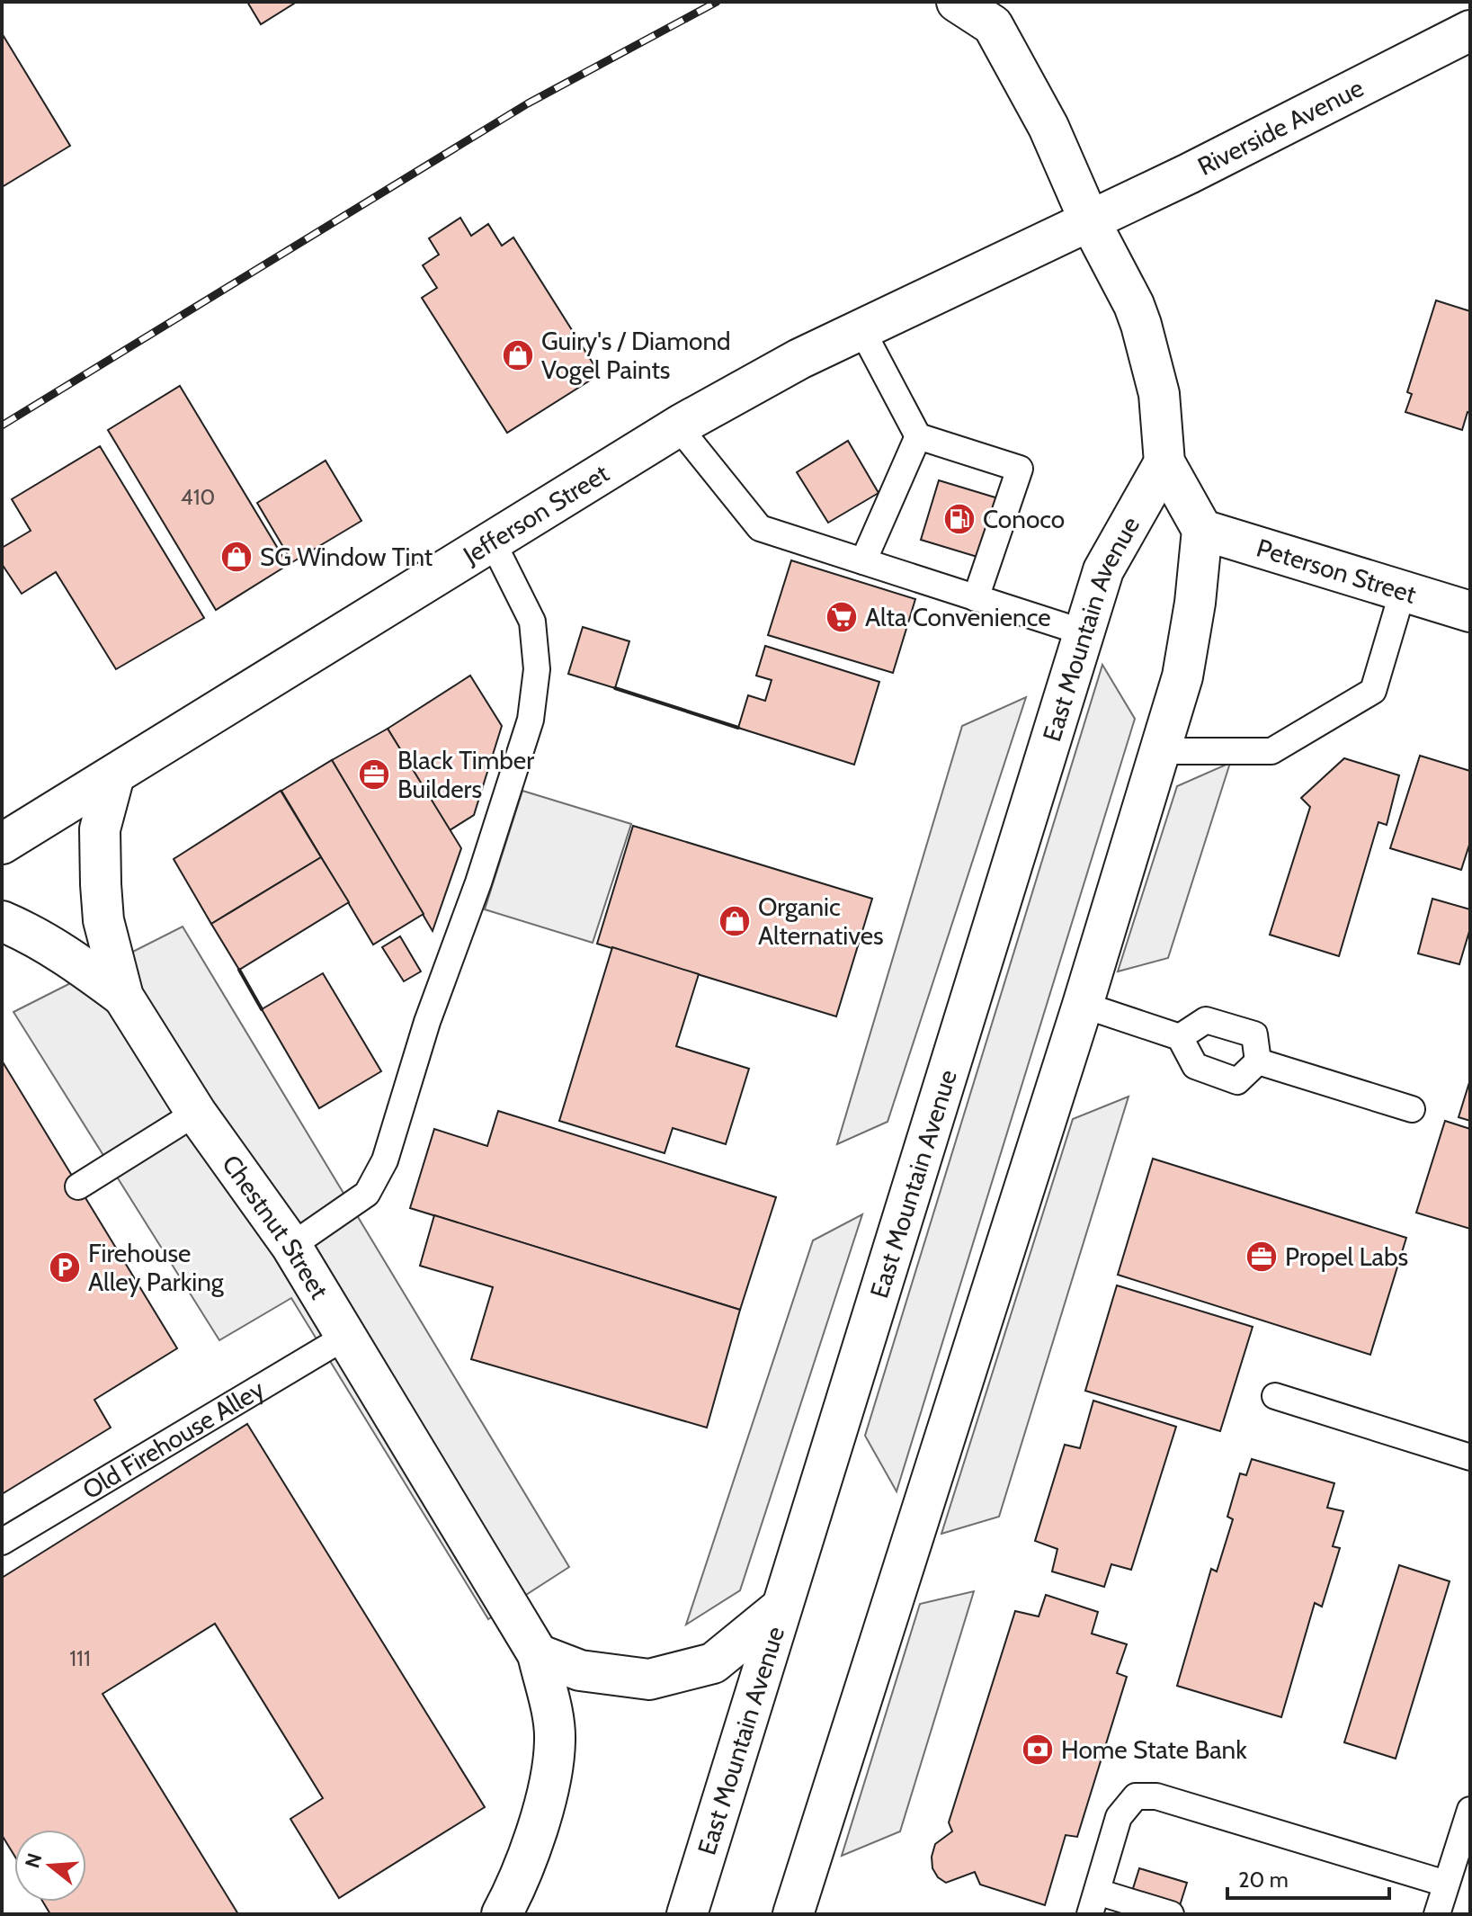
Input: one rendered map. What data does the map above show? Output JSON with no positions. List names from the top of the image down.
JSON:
{
  "streets": {
    "main road": [
      "Riverside Avenue",
      "Jefferson Street",
      "Peterson Street",
      "East Mountain Avenue",
      "Chestnut Street"
    ],
    "lane": ["Old Firehouse Alley"]
  },
  "crossings": [
    ["Riverside Avenue", "Jefferson Street"],
    ["Jefferson Street", "Chestnut Street"],
    ["Chestnut Street", "Old Firehouse Alley"]
  ],
  "places": {
    "shop": ["Guiry's / Diamond Vogel Paints", "SG Window Tint", "Organic Alternatives"],
    "fuel station": ["Conoco"],
    "supermarket": ["Alta Convenience"],
    "office": ["Black Timber Builders", "Propel Labs"],
    "parking": ["Firehouse Alley Parking"],
    "bank": ["Home State Bank"]
  },
  "house_numbers": ["410", "111"],
  "scale_bar": "20 m",
  "north": "left"
}
